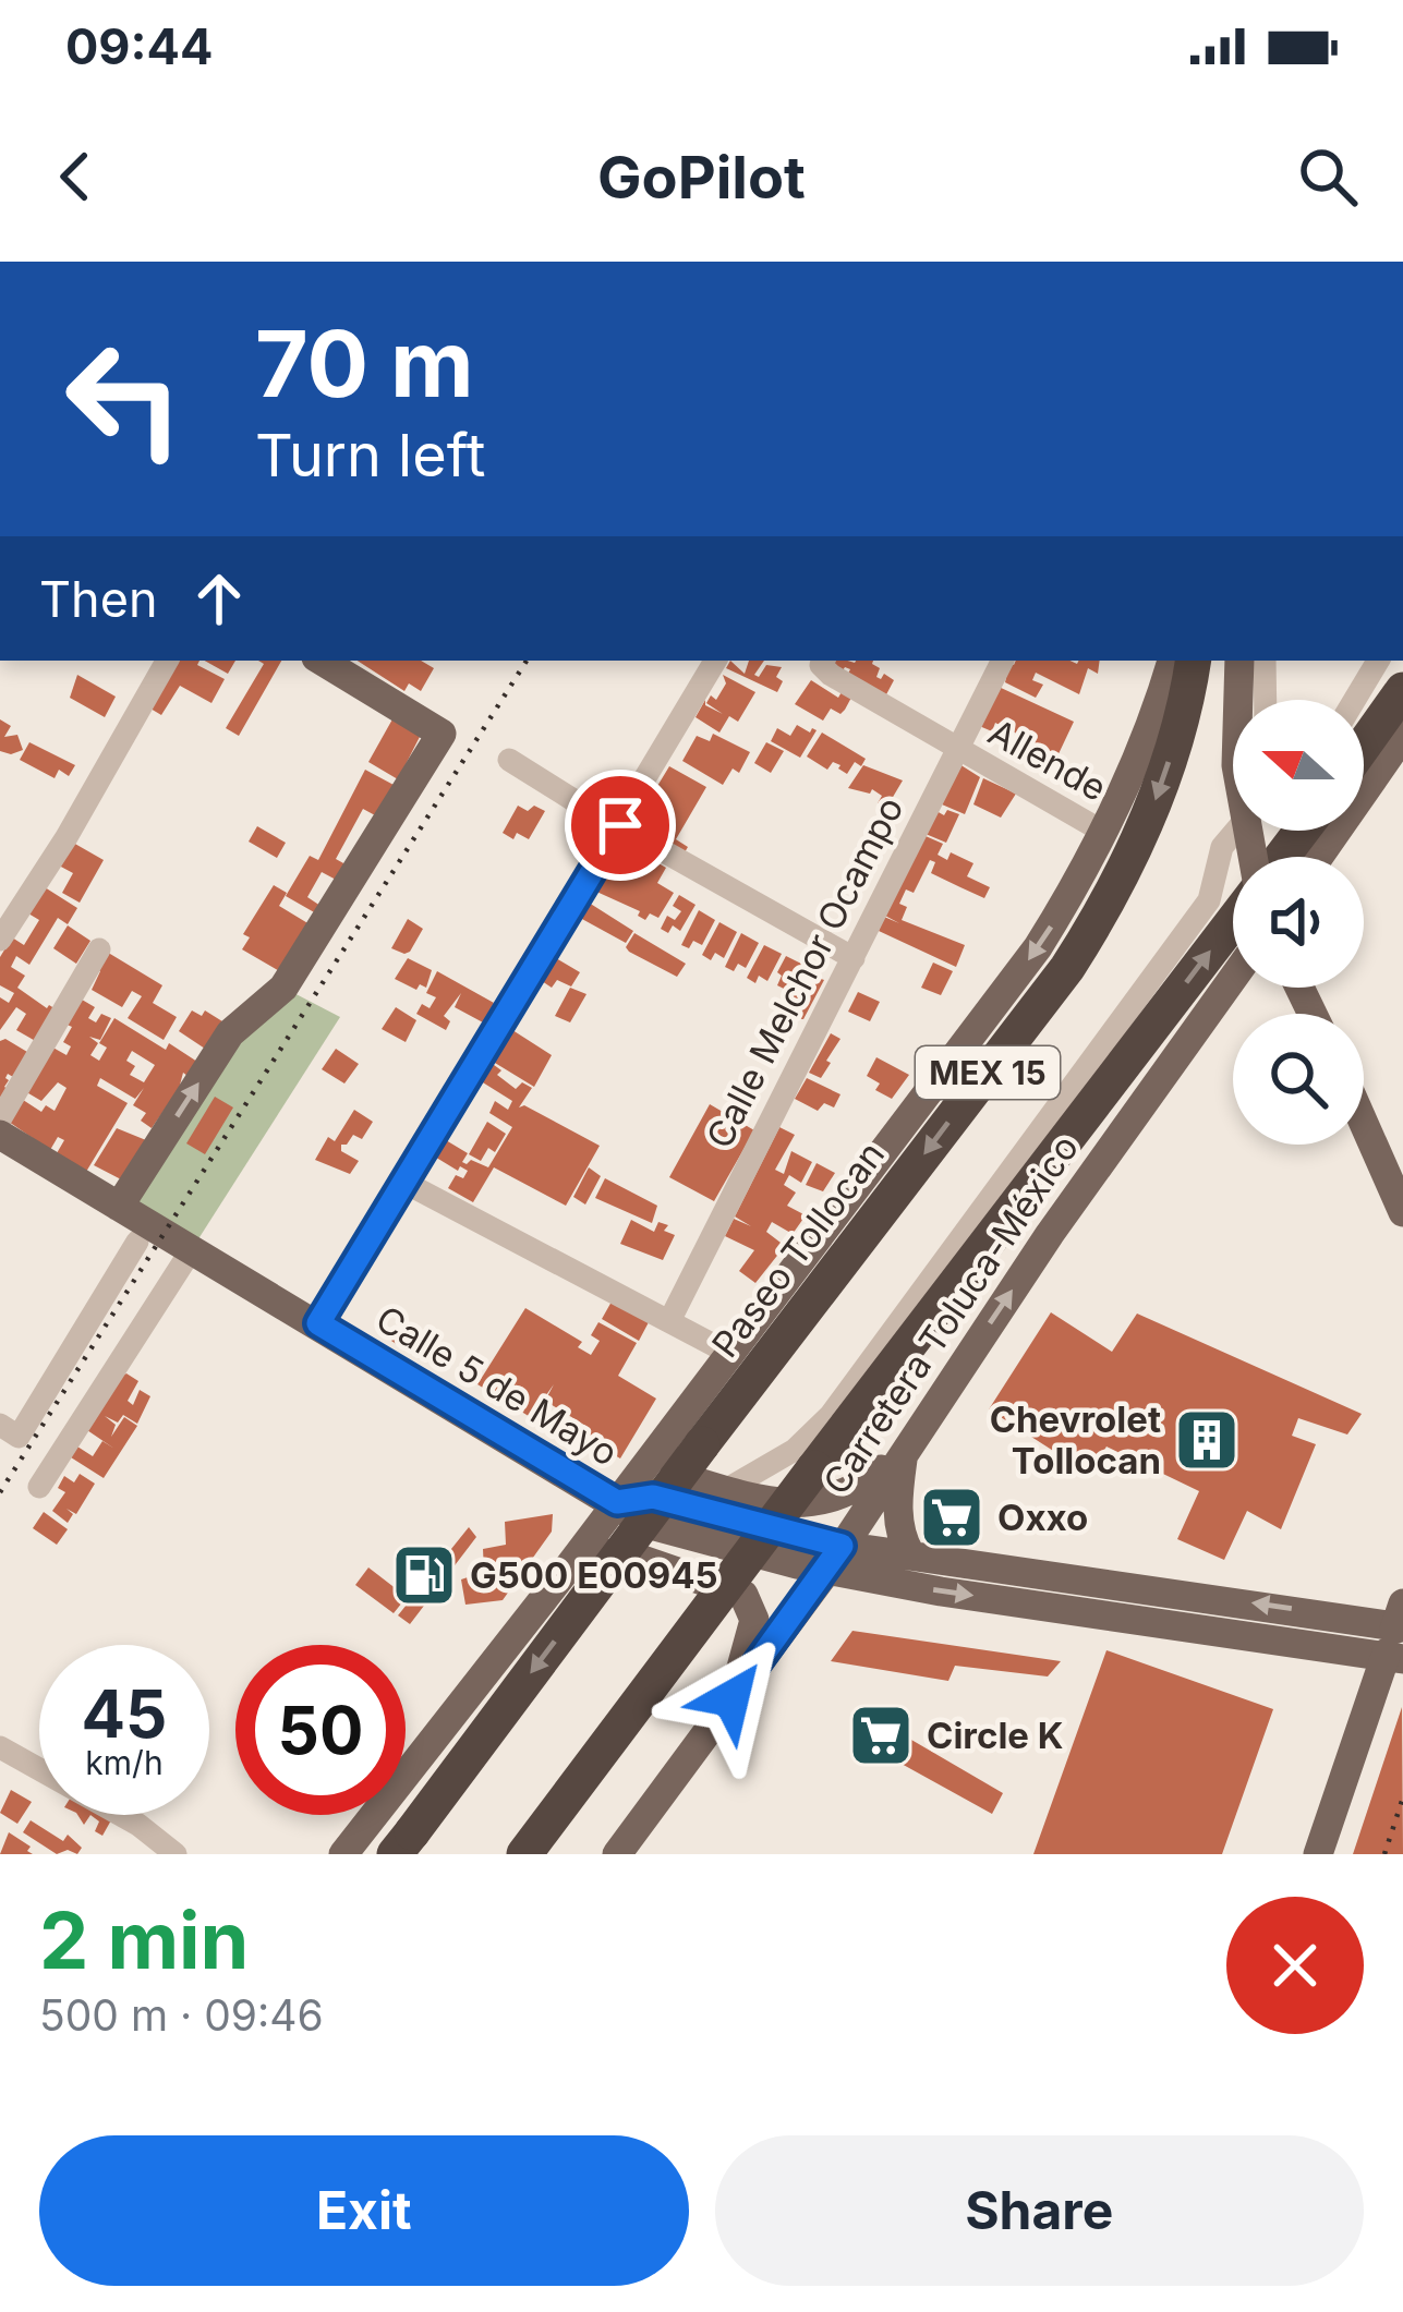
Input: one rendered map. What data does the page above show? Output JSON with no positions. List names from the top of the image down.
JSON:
{
  "streets": {
    "highway": ["MEX 15", "Paseo Tollocan"],
    "main road": ["Carretera Toluca-México", "Calle 5 de Mayo"],
    "street": ["Allende", "Calle Melchor Ocampo"]
  },
  "crossings": [
    ["Allende", "Calle Melchor Ocampo"],
    ["Carretera Toluca-México", "Calle 5 de Mayo"]
  ],
  "places": {
    "building": ["Chevrolet Tollocan"],
    "supermarket": ["Oxxo", "Circle K"],
    "fuel station": ["G500 E00945"]
  },
  "north": "left",
  "page": {
    "status": "09:44",
    "header": "GoPilot",
    "turn": ["70 m", "Turn left"],
    "then": "Then",
    "speed": "45 km/h",
    "limit": "50",
    "heading": ["2 min", "500 m · 09:46"],
    "buttons": ["Exit", "Share"]
  }
}
